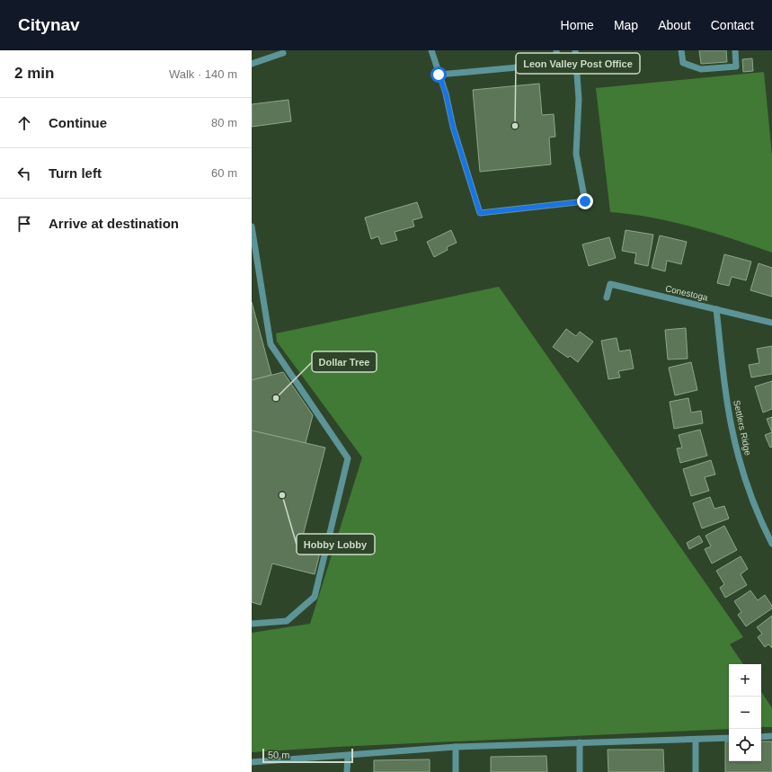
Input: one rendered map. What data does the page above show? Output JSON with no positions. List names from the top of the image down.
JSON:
{
  "streets": {
    "street": ["Conestoga", "Settlers Ridge"]
  },
  "crossings": [
    ["Conestoga", "Settlers Ridge"]
  ],
  "places": ["Leon Valley Post Office", "Dollar Tree", "Hobby Lobby"],
  "scale_bar": "50 m",
  "page": {
    "header": "Citynav",
    "nav": [
      "Home",
      "Map",
      "About",
      "Contact"
    ],
    "heading": ["2 min", "Walk · 140 m"],
    "list": [
      ["Continue", "80 m"],
      ["Turn left", "60 m"],
      "Arrive at destination"
    ],
    "map_buttons": ["+", "−"],
    "scale": "50 m"
  }
}
